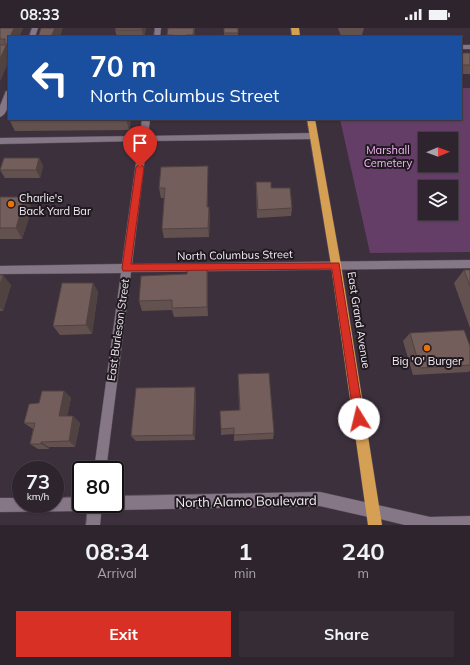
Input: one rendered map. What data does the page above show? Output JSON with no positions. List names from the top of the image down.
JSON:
{
  "streets": {
    "highway": ["East Grand Avenue"],
    "street": ["North Columbus Street", "East Burleson Street", "North Alamo Boulevard"]
  },
  "crossings": [
    ["North Columbus Street", "East Grand Avenue"],
    ["North Columbus Street", "East Burleson Street"],
    ["East Grand Avenue", "North Alamo Boulevard"]
  ],
  "parks": ["Marshall Cemetery"],
  "places": ["Charlie's Back Yard Bar", "Big 'O' Burger"],
  "north": "right",
  "page": {
    "status": "08:33",
    "turn": ["70 m", "North Columbus Street"],
    "speed": "73 km/h",
    "limit": "80",
    "eta": [
      "08:34",
      "Arrival",
      "1",
      "min",
      "240",
      "m"
    ],
    "buttons": ["Exit", "Share"]
  }
}
